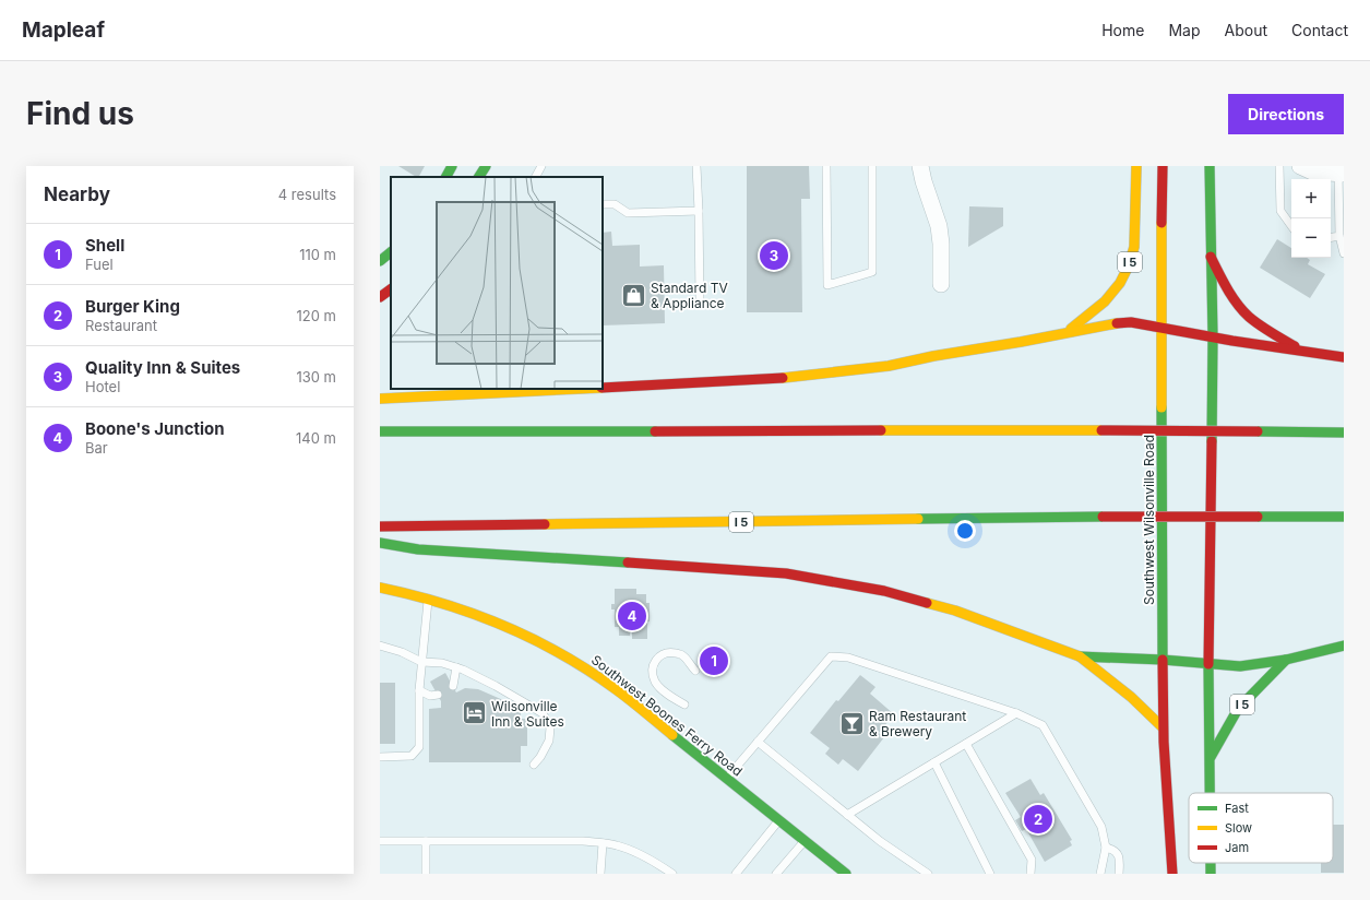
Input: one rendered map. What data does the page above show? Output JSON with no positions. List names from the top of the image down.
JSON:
{
  "streets": {
    "main road": ["I 5", "Southwest Wilsonville Road", "Southwest Boones Ferry Road"]
  },
  "crossings": [
    ["I 5", "Southwest Wilsonville Road"]
  ],
  "places": {
    "shop": ["Standard TV & Appliance"],
    "hotel": ["Wilsonville Inn & Suites"],
    "bar": ["Ram Restaurant & Brewery"]
  },
  "legend": ["Fast", "Slow", "Jam"],
  "page": {
    "header": "Mapleaf",
    "nav": [
      "Home",
      "Map",
      "About",
      "Contact"
    ],
    "buttons": "Directions",
    "title": "Find us",
    "heading": ["Nearby", "4 results"],
    "map_buttons": ["+", "−"],
    "list": [
      {
        "mark": "1",
        "name": "Shell",
        "note": "Fuel",
        "value": "110 m"
      },
      {
        "mark": "2",
        "name": "Burger King",
        "note": "Restaurant",
        "value": "120 m"
      },
      {
        "mark": "3",
        "name": "Quality Inn & Suites",
        "note": "Hotel",
        "value": "130 m"
      },
      {
        "mark": "4",
        "name": "Boone's Junction",
        "note": "Bar",
        "value": "140 m"
      }
    ],
    "pins": [
      "3",
      "4",
      "1",
      "2"
    ]
  }
}
